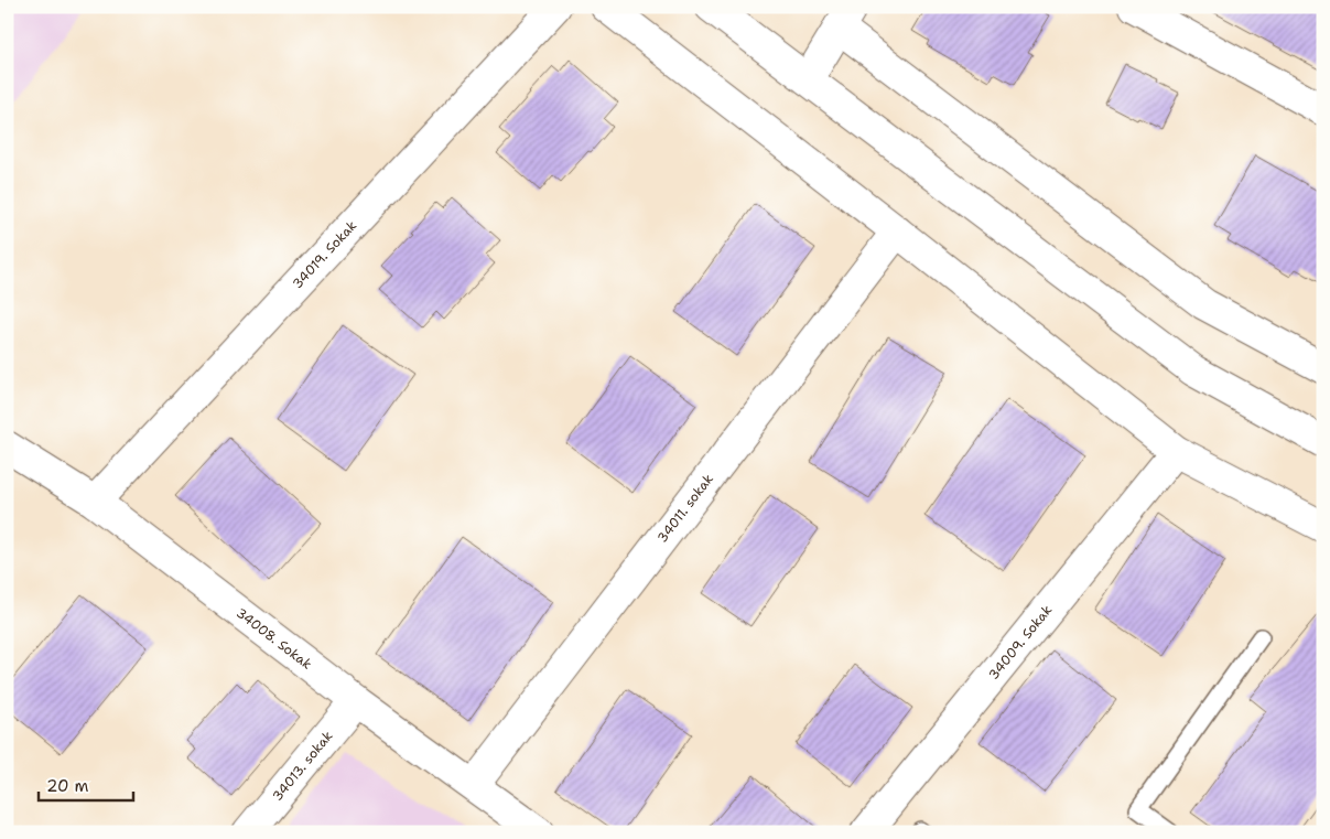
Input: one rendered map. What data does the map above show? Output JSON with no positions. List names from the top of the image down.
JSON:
{
  "streets": {
    "street": [
      "34019. Sokak",
      "34011. sokak",
      "34008. Sokak",
      "34009. Sokak",
      "34013. sokak"
    ]
  },
  "crossings": [
    ["34019. Sokak", "34008. Sokak"],
    ["34011. sokak", "34008. Sokak"],
    ["34008. Sokak", "34013. sokak"]
  ],
  "scale_bar": "20 m"
}
